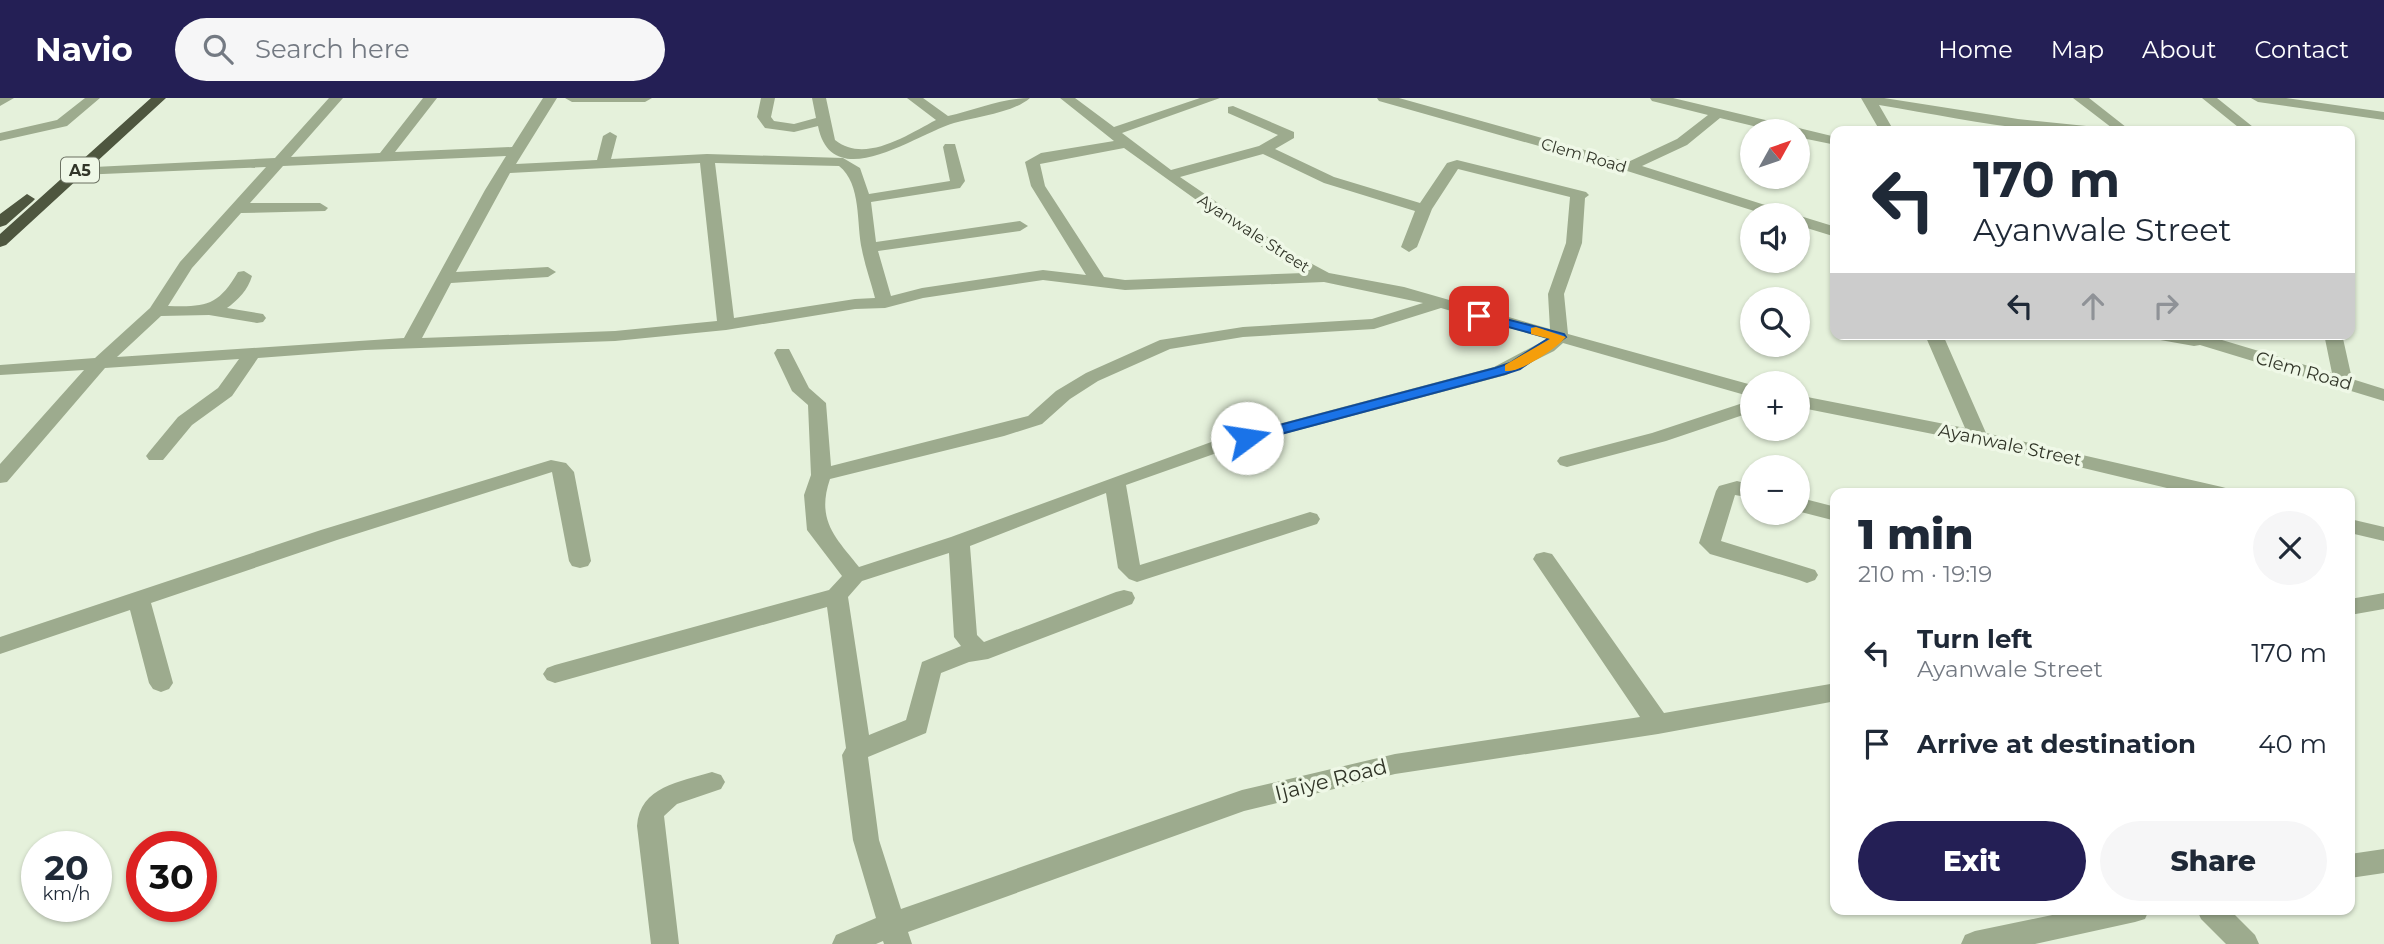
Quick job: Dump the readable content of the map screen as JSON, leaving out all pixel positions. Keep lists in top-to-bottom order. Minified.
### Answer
{"streets":{"highway":["A5"],"street":["Clem Road","Ayanwale Street","Ijaiye Road"]},"north":"top right","page":{"header":"Navio","search":"Search here","nav":["Home","Map","About","Contact"],"map_buttons":["+","−"],"turn":["170 m","Ayanwale Street"],"heading":["1 min","210 m · 19:19"],"list":[{"name":"Turn left","note":"Ayanwale Street","value":"170 m"},{"name":"Arrive at destination","value":"40 m"}],"buttons":["Exit","Share"],"speed":"20 km/h","limit":"30"}}
